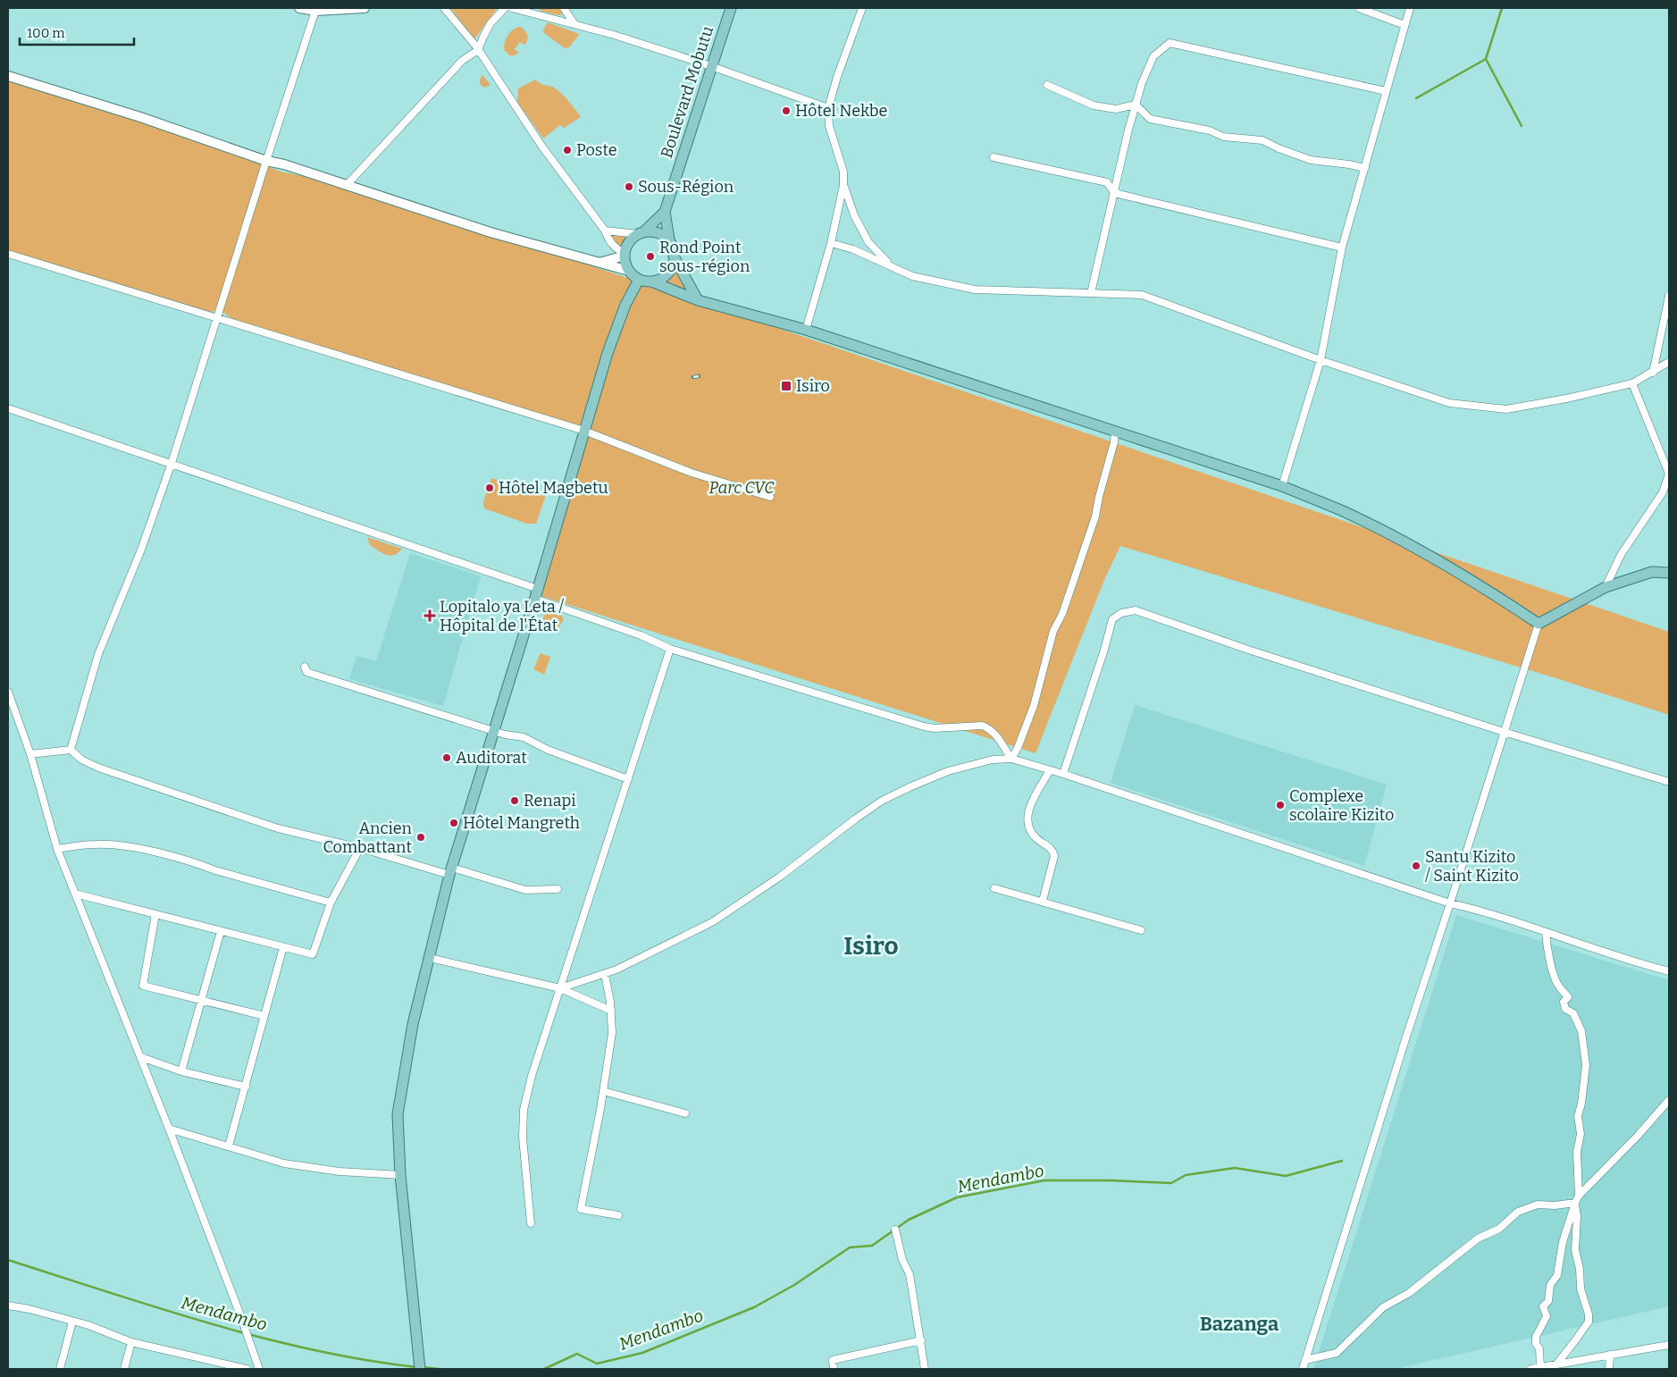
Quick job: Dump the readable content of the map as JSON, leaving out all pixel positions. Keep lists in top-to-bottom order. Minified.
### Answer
{"streets":{"main road":["Boulevard Mobutu"]},"districts":["Isiro","Bazanga"],"water":["Mendambo"],"parks":["Parc CVC"],"places":{"other":["Hôtel Nekbe","Poste","Sous-Région","Rond Point sous-région","Hôtel Magbetu","Auditorat","Renapi","Complexe scolaire Kizito","Hôtel Mangreth","Ancien Combattant","Santu Kizito / Saint Kizito"],"transit":["Isiro"],"health":["Lopitalo ya Leta / Hôpital de l'État"]},"scale_bar":"100 m"}
